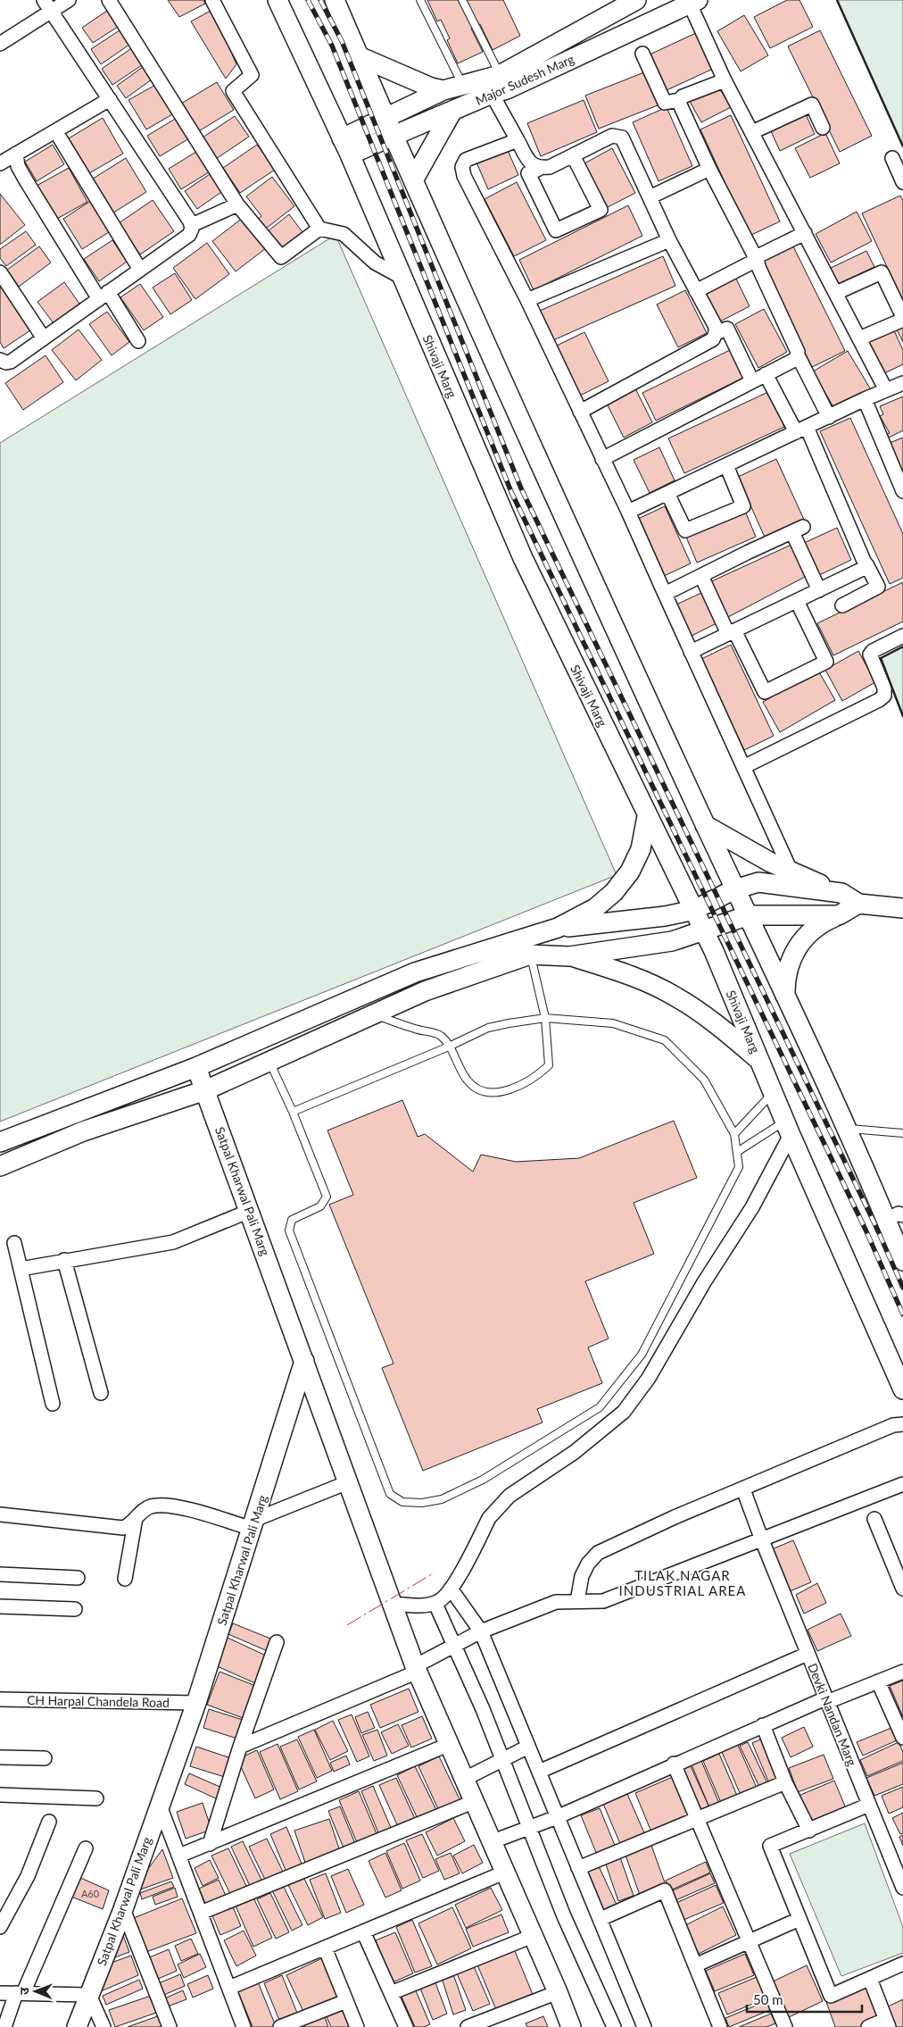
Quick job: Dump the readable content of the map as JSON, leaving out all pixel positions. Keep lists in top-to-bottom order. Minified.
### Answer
{"streets":{"street":["Major Sudesh Marg","Shivaji Marg","Satpal Kharwal Pali Marg","CH Harpal Chandela Road","Devki Nandan Marg"]},"crossings":[["Major Sudesh Marg","Shivaji Marg"],["Satpal Kharwal Pali Marg","CH Harpal Chandela Road"]],"districts":["TILAK NAGAR INDUSTRIAL AREA"],"house_numbers":["A60"],"scale_bar":"50 m","north":"left"}
